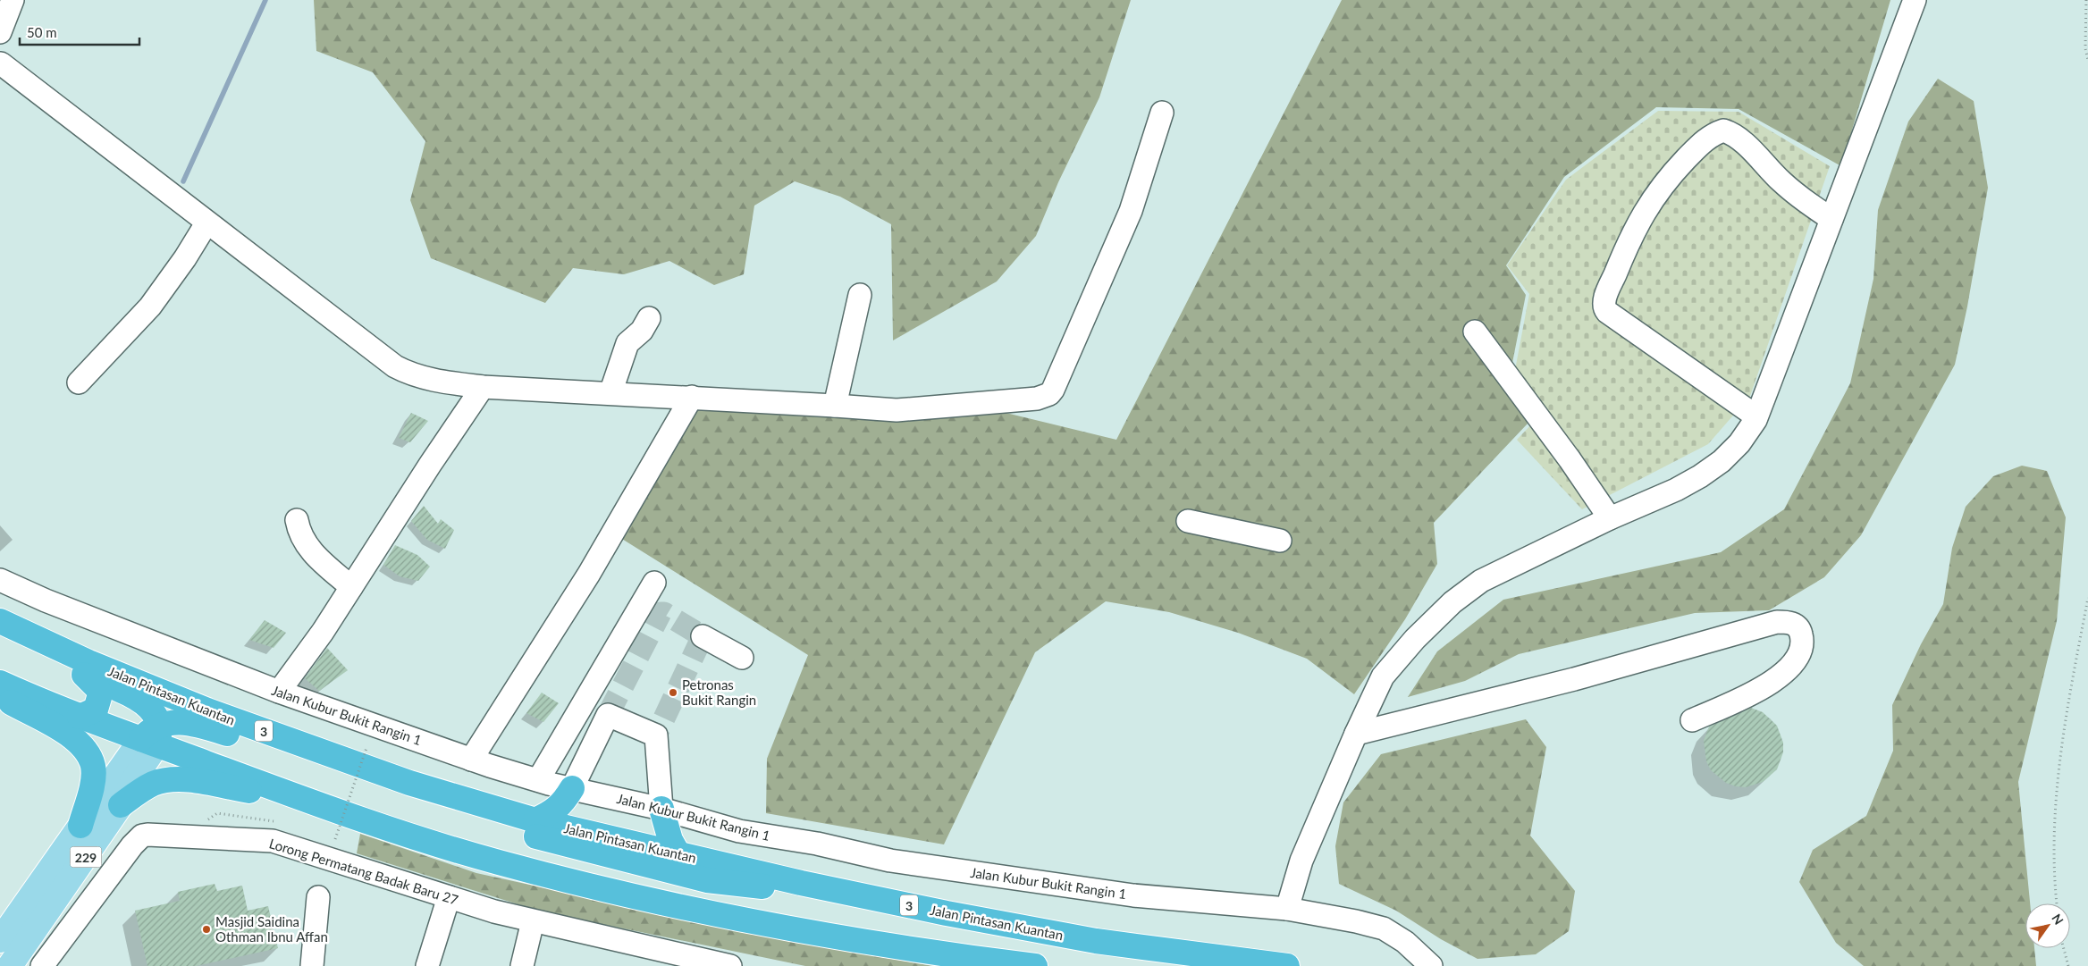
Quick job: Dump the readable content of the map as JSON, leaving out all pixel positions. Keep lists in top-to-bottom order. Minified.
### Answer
{"streets":{"highway":["Jalan Pintasan Kuantan","3"],"main road":["229"],"street":["Jalan Kubur Bukit Rangin 1","Lorong Permatang Badak Baru 27"]},"places":["Petronas Bukit Rangin","Masjid Saidina Othman Ibnu Affan"],"scale_bar":"50 m","north":"top right"}
